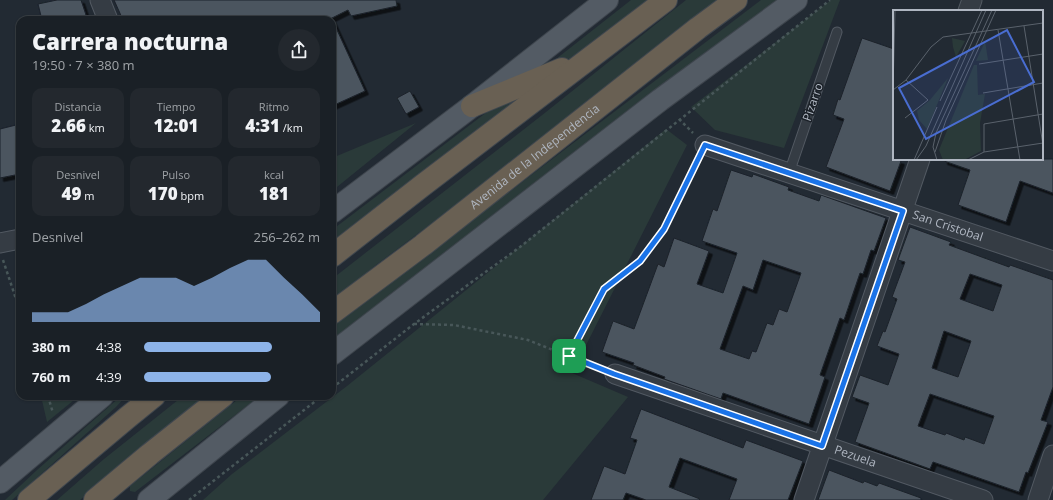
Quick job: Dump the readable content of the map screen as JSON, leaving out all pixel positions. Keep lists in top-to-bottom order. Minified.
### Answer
{"streets":{"highway":["Avenida de la Independencia"],"street":["San Cristobal","Pezuela"],"lane":["Pizarro"]},"crossings":[["Pizarro","San Cristobal"]],"page":{"heading":["Carrera nocturna","19:50 · 7 × 380 m"],"stats":[["Distancia","2.66 km"],["Tiempo","12:01"],["Ritmo","4:31 /km"],["Desnivel","49 m"],["Pulso","170 bpm"],["kcal","181"]],"chart":["Desnivel","256–262 m"],"list":[{"name":"380 m","note":"4:38"},{"name":"760 m","note":"4:39"}]}}
